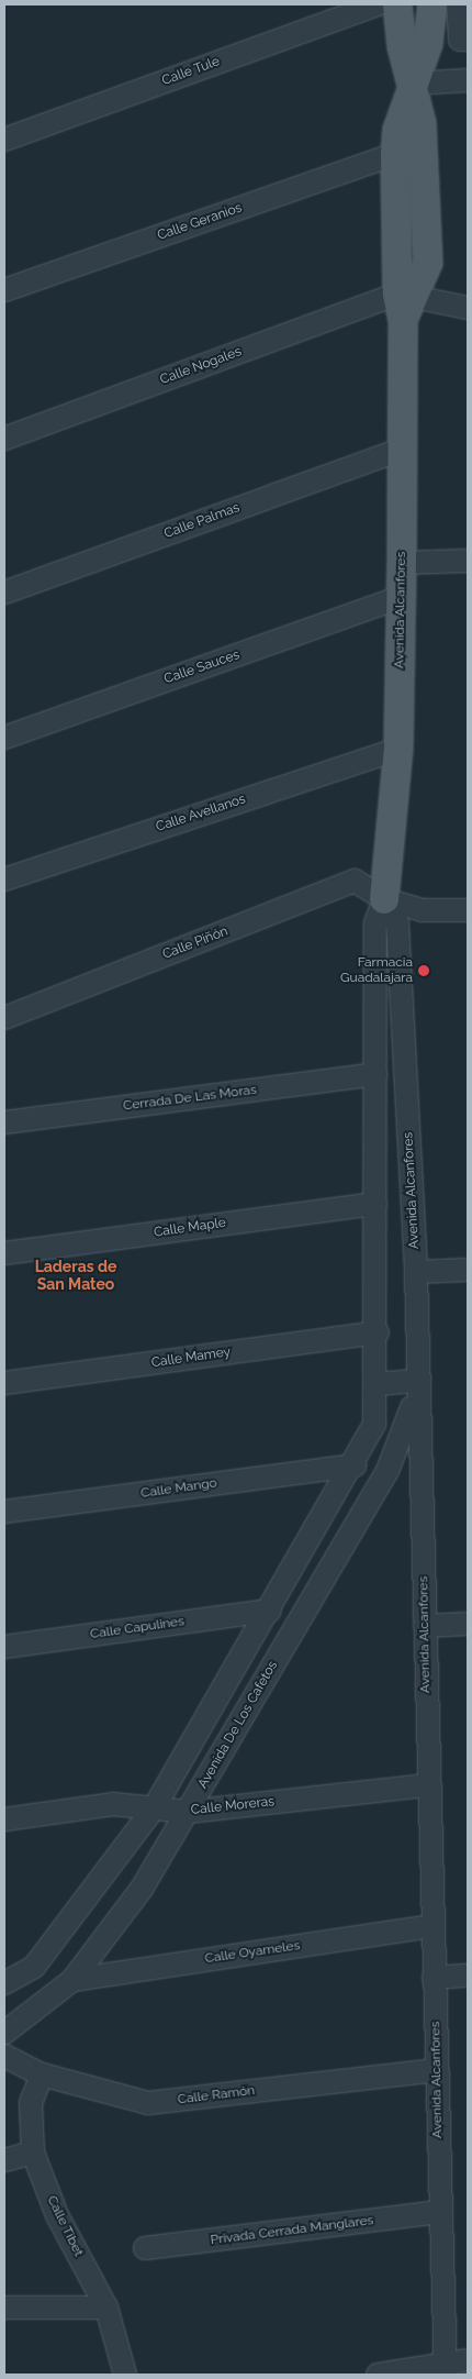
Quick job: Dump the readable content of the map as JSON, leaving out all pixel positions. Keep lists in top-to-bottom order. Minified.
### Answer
{"streets":{"main road":["Avenida Alcanfores"],"street":["Calle Tule","Calle Geranios","Calle Nogales","Calle Palmas","Calle Sauces","Calle Avellanos","Calle Piñón","Cerrada De Las Moras","Calle Maple","Calle Mamey","Calle Mango","Calle Capulines","Avenida De Los Cafetos","Calle Moreras","Calle Oyameles","Calle Ramón","Calle Tibet","Privada Cerrada Manglares"]},"crossings":[["Calle Geranios","Avenida Alcanfores"],["Calle Nogales","Avenida Alcanfores"],["Calle Palmas","Avenida Alcanfores"],["Avenida Alcanfores","Calle Sauces"],["Avenida Alcanfores","Calle Avellanos"],["Avenida Alcanfores","Calle Piñón"],["Avenida Alcanfores","Cerrada De Las Moras"],["Avenida Alcanfores","Calle Maple"],["Avenida Alcanfores","Calle Mamey"],["Avenida Alcanfores","Avenida De Los Cafetos"],["Avenida Alcanfores","Calle Moreras"],["Avenida Alcanfores","Calle Oyameles"],["Avenida Alcanfores","Calle Ramón"],["Avenida Alcanfores","Privada Cerrada Manglares"],["Avenida De Los Cafetos","Calle Moreras"],["Avenida De Los Cafetos","Calle Oyameles"],["Calle Ramón","Calle Tibet"]],"districts":["Laderas de San Mateo"],"places":["Farmacia Guadalajara"]}
